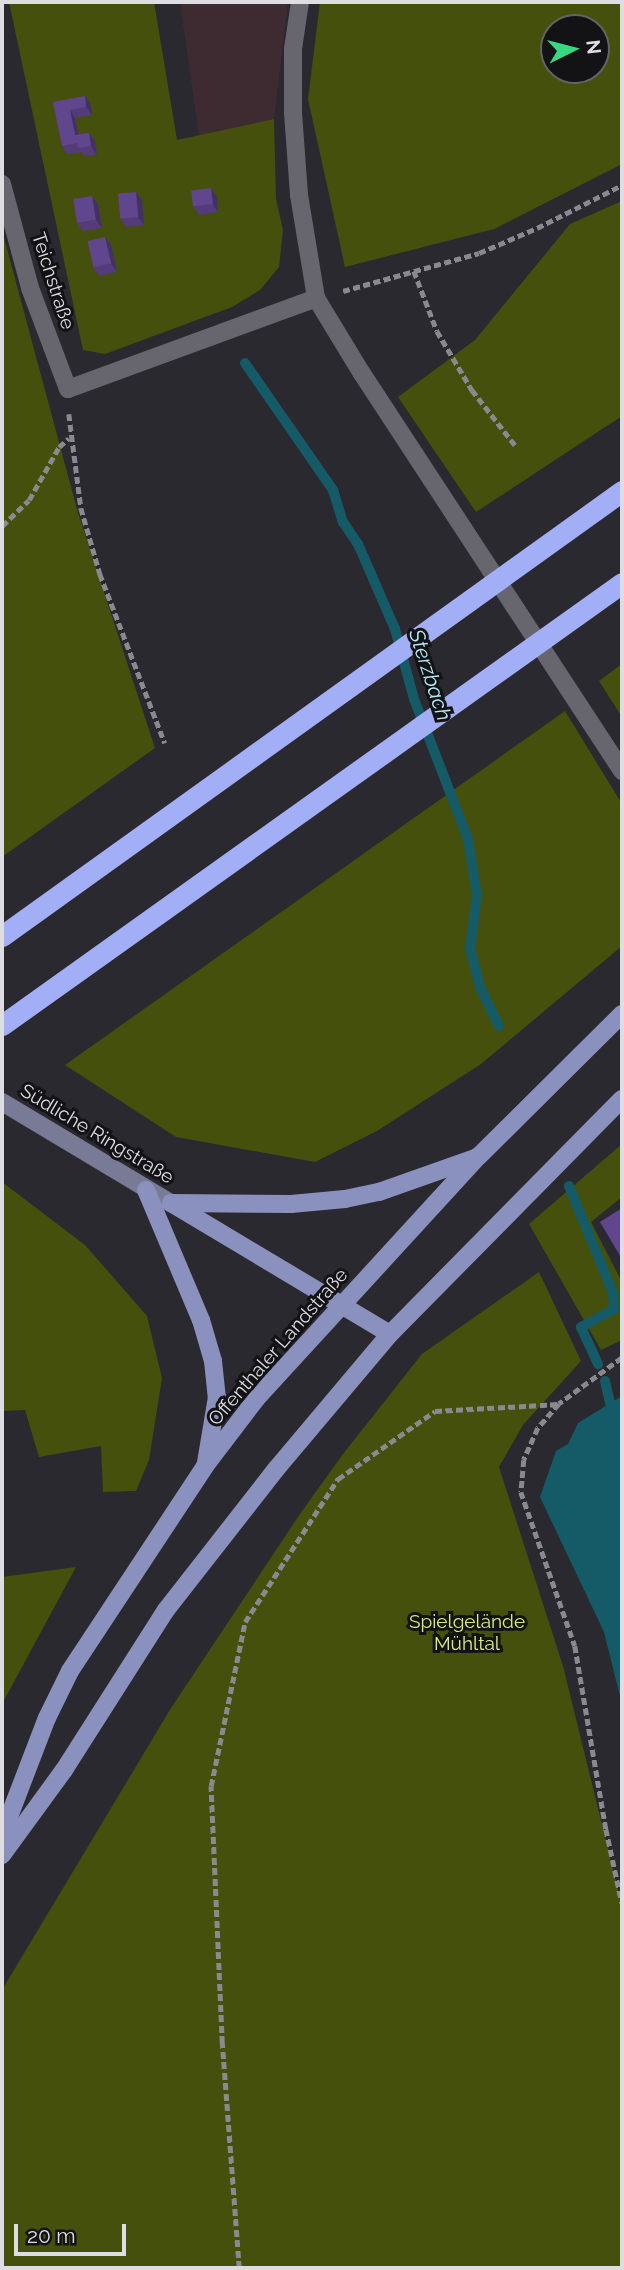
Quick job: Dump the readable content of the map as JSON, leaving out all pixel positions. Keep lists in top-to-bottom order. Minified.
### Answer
{"streets":{"main road":["Südliche Ringstraße","Offenthaler Landstraße"],"lane":["Teichstraße"]},"water":["Sterzbach"],"parks":["Spielgelände Mühltal"],"scale_bar":"20 m","north":"right"}
